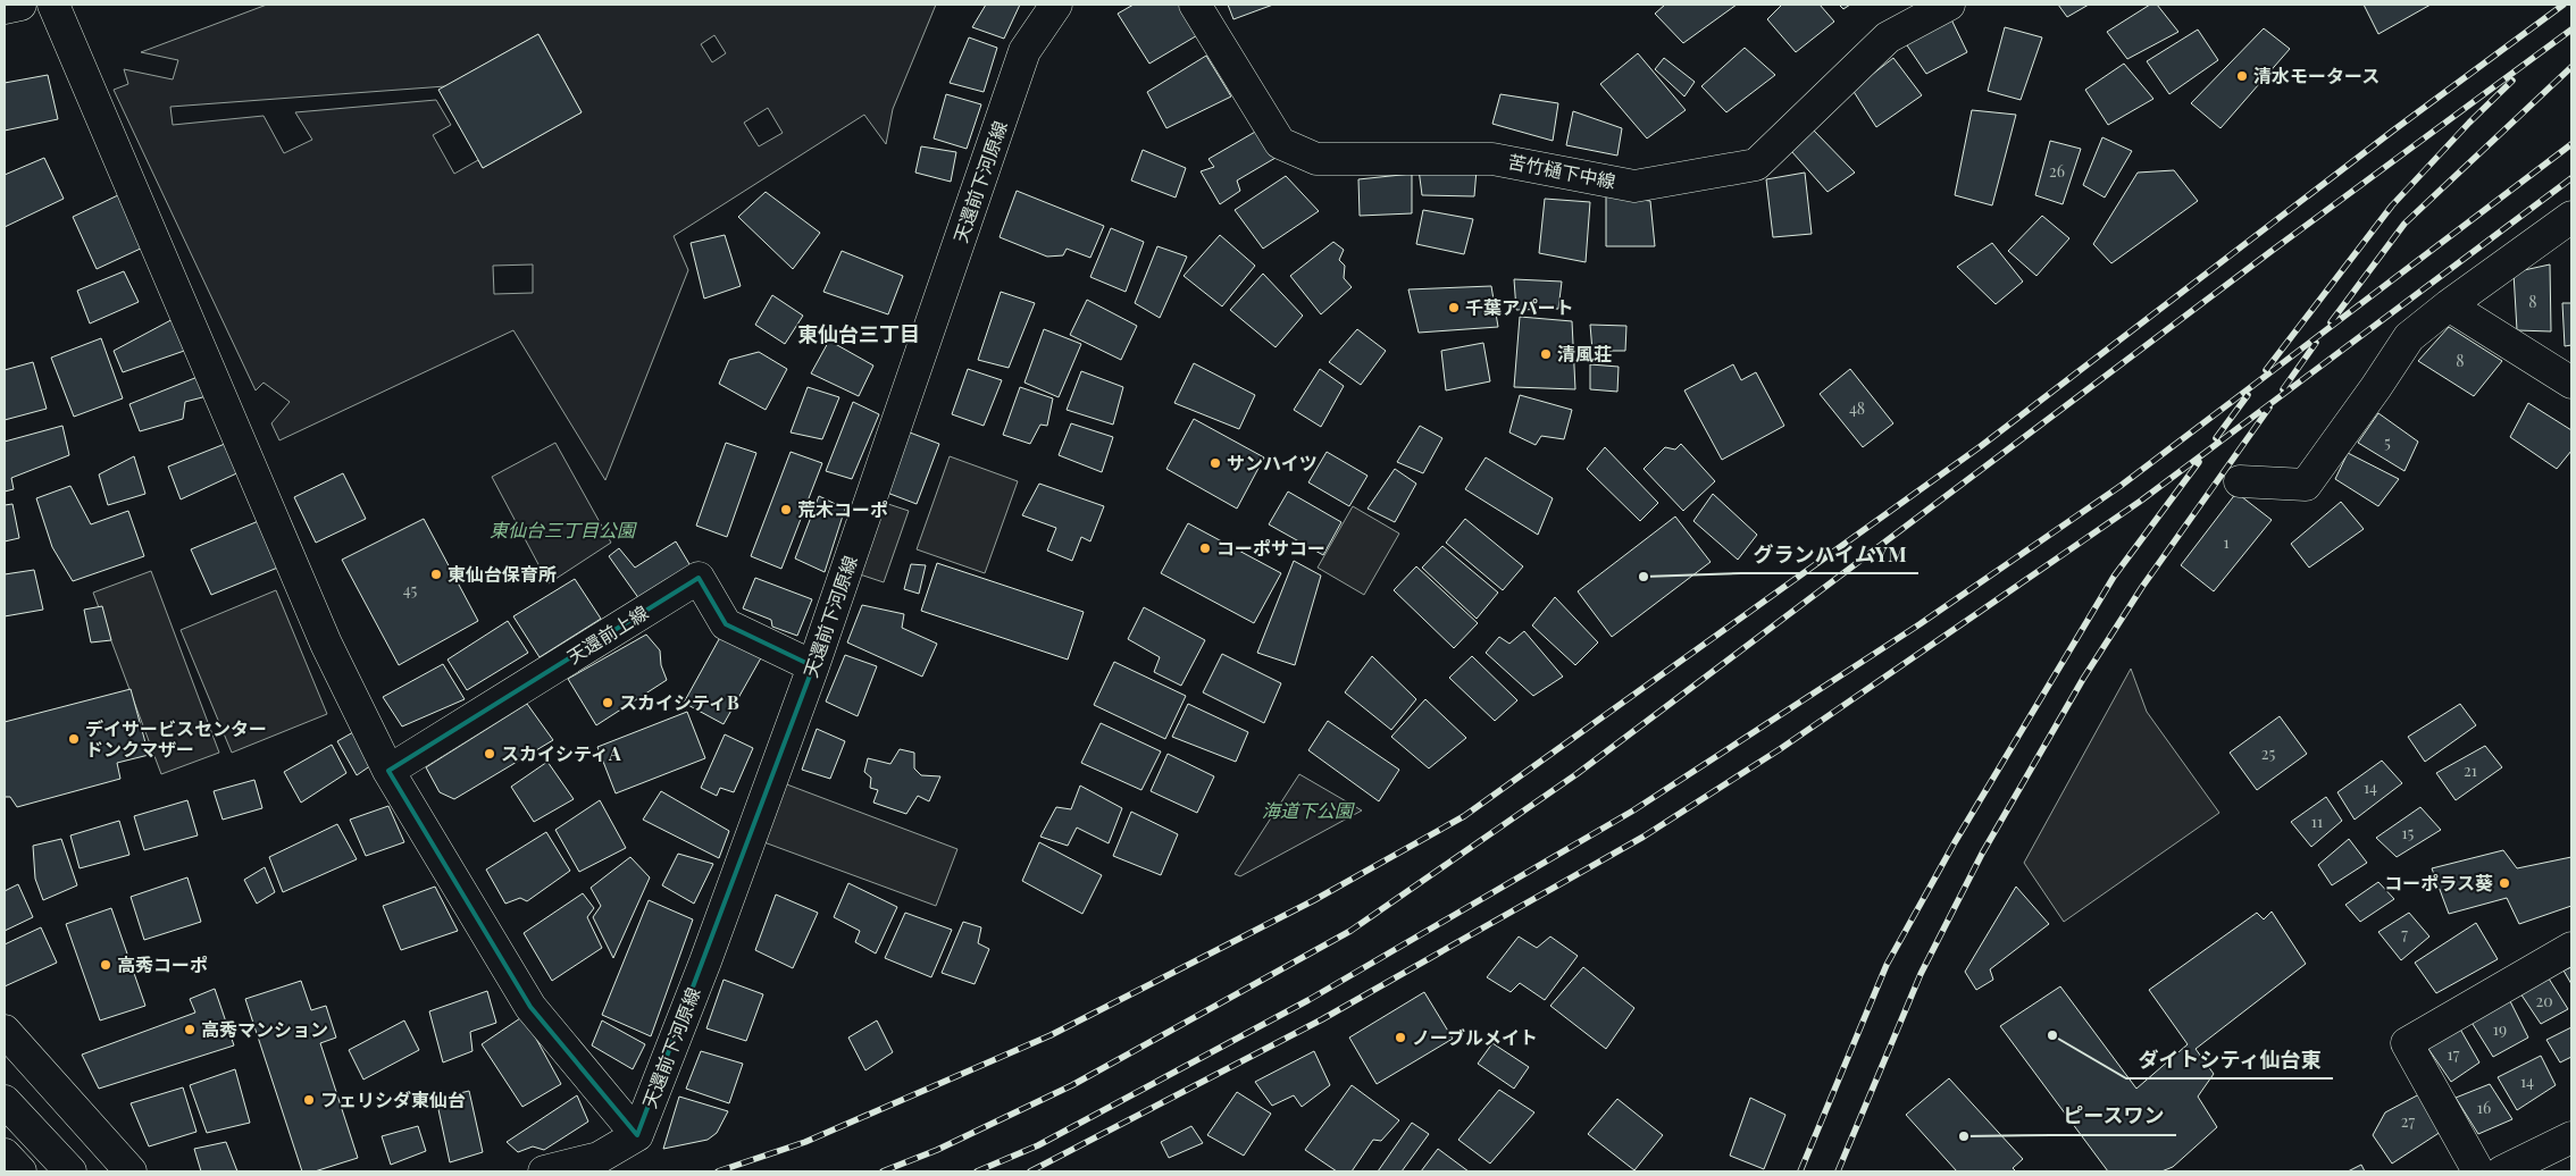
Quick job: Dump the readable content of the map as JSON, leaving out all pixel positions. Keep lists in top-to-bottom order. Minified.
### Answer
{"streets":{"street":["苦竹樋下中線","天還前下河原線","天還前上線"]},"crossings":[["天還前下河原線","天還前上線"]],"districts":["東仙台三丁目"],"parks":["東仙台三丁目公園","海道下公園"],"places":["清水モータース","千葉アパート","清風荘","サンハイツ","荒木コーポ","コーポサコー","東仙台保育所","グランハイムYM","スカイシティB","デイサービスセンター ドンクマザー","スカイシティA","コーポラス葵","高秀コーポ","高秀マンション","ダイトシティ仙台東","ノーブルメイト","フェリシダ東仙台","ピースワン"],"house_numbers":["26","8","8","48","5","1","45","25","21","14","11","15","7","20","19","17","14","16","27"]}
